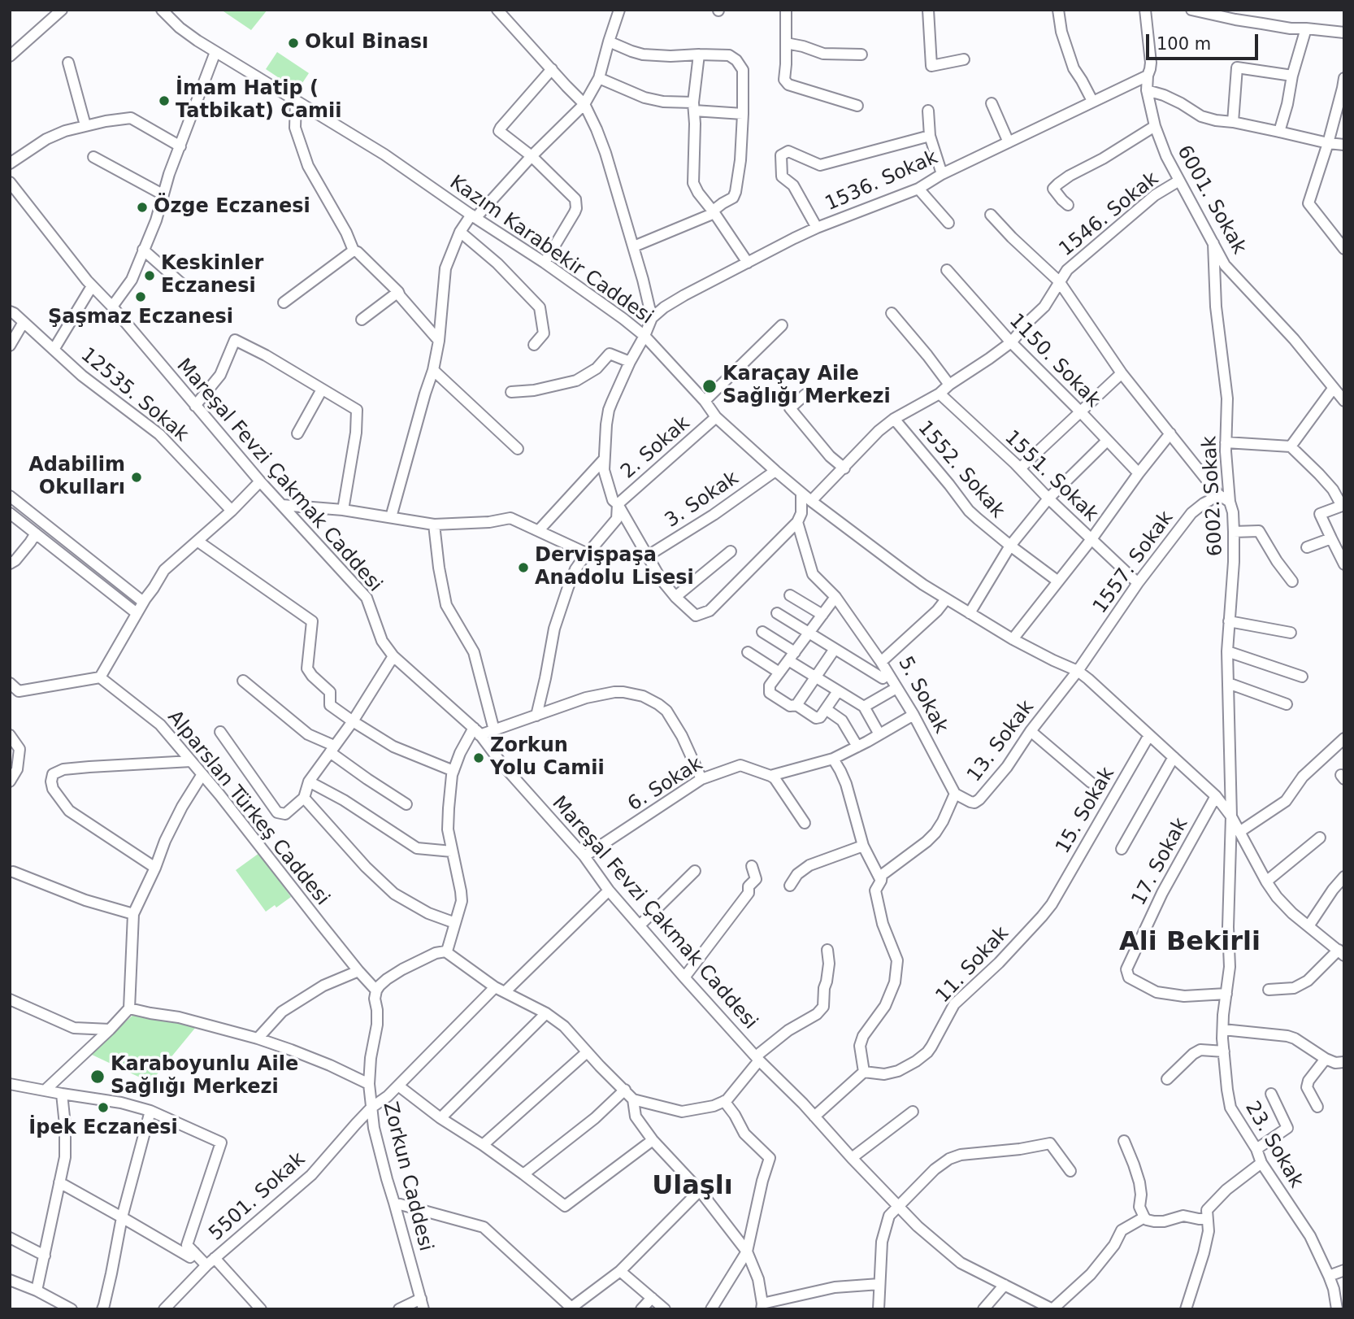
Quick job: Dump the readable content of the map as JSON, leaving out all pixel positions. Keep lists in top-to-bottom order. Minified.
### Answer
{"streets":{"street":["1536. Sokak","6001. Sokak","1546. Sokak","Kazım Karabekir Caddesi","1150. Sokak","12535. Sokak","2. Sokak","1552. Sokak","Mareşal Fevzi Çakmak Caddesi","1551. Sokak","6002. Sokak","3. Sokak","1557. Sokak","5. Sokak","13. Sokak","6. Sokak","Alparslan Türkeş Caddesi","15. Sokak","17. Sokak","11. Sokak","23. Sokak","Zorkun Caddesi","5501. Sokak"]},"crossings":[["1536. Sokak","6001. Sokak"],["6001. Sokak","1546. Sokak"],["6001. Sokak","6002. Sokak"],["1546. Sokak","Kazım Karabekir Caddesi"],["1546. Sokak","1150. Sokak"],["1546. Sokak","1552. Sokak"],["1546. Sokak","1551. Sokak"],["Kazım Karabekir Caddesi","2. Sokak"],["Kazım Karabekir Caddesi","6002. Sokak"],["Kazım Karabekir Caddesi","3. Sokak"],["Kazım Karabekir Caddesi","1557. Sokak"],["Kazım Karabekir Caddesi","5. Sokak"],["Kazım Karabekir Caddesi","13. Sokak"],["Kazım Karabekir Caddesi","15. Sokak"],["Kazım Karabekir Caddesi","17. Sokak"],["Kazım Karabekir Caddesi","23. Sokak"],["Mareşal Fevzi Çakmak Caddesi","6. Sokak"],["1551. Sokak","1557. Sokak"],["6002. Sokak","23. Sokak"],["1557. Sokak","13. Sokak"],["5. Sokak","13. Sokak"],["Alparslan Türkeş Caddesi","Zorkun Caddesi"],["15. Sokak","11. Sokak"],["17. Sokak","23. Sokak"],["Zorkun Caddesi","5501. Sokak"]],"districts":["Ali Bekirli","Ulaşlı"],"places":["Okul Binası","İmam Hatip ( Tatbikat) Camii","Özge Eczanesi","Keskinler Eczanesi","Şaşmaz Eczanesi","Karaçay Aile Sağlığı Merkezi","Adabilim Okulları","Dervişpaşa Anadolu Lisesi","Zorkun Yolu Camii","Karaboyunlu Aile Sağlığı Merkezi","İpek Eczanesi"],"scale_bar":"100 m"}
